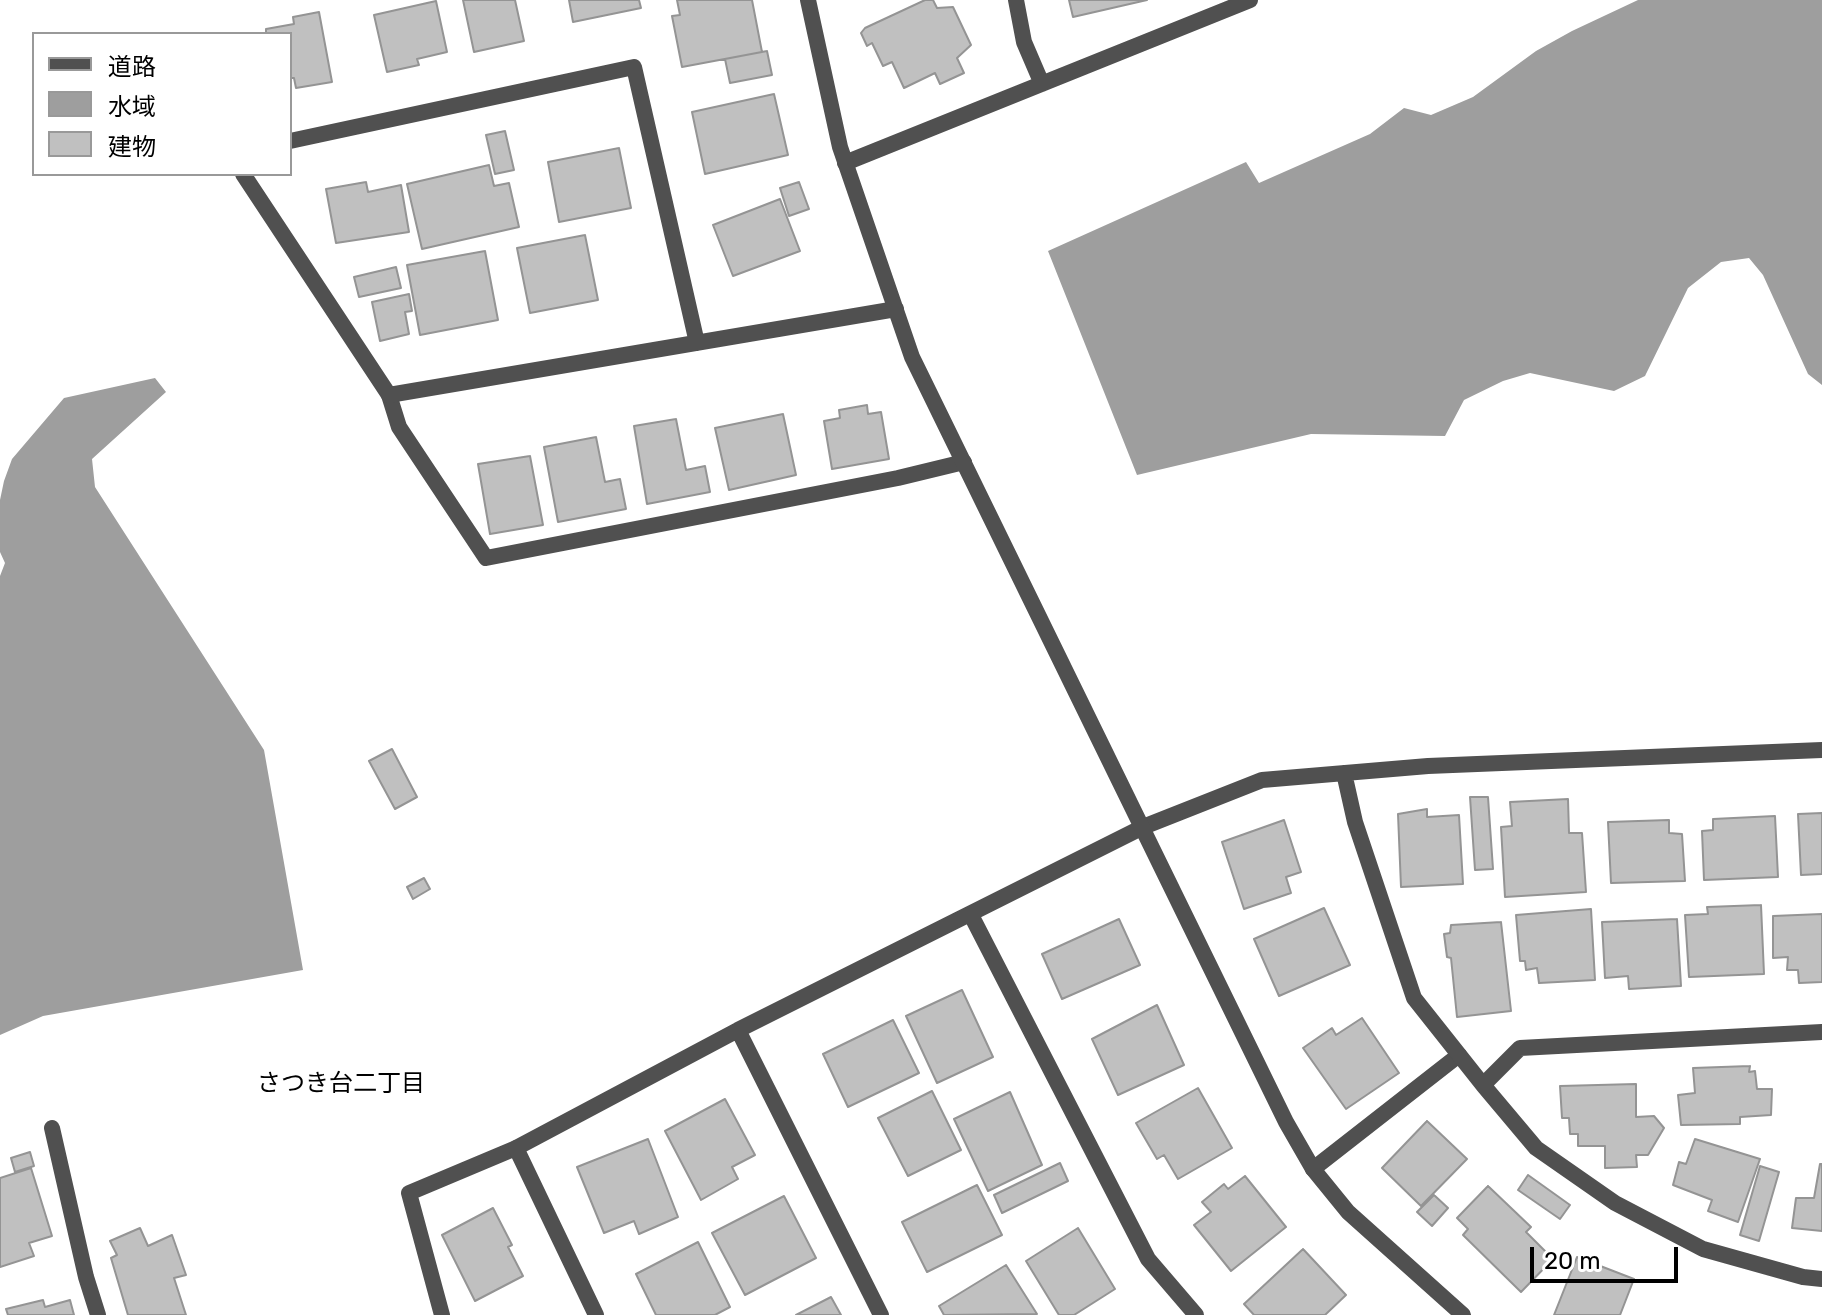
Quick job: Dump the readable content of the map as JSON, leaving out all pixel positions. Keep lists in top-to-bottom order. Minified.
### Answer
{"districts":["さつき台二丁目"],"legend":["道路","水域","建物"],"scale_bar":"20 m"}
